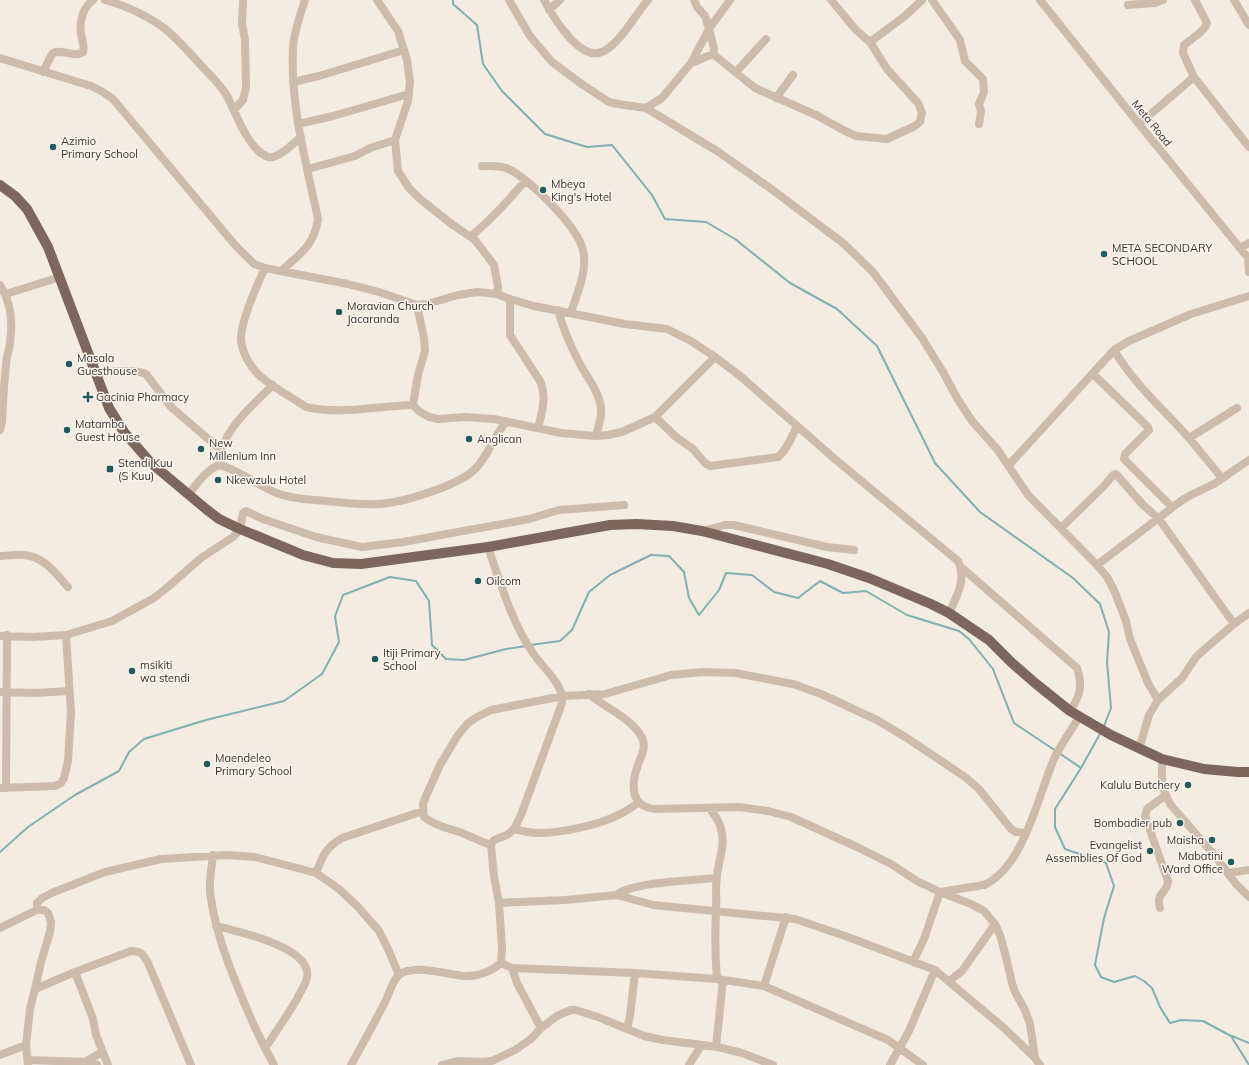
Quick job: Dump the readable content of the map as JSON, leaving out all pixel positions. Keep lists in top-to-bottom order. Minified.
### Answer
{"streets":{"street":["Meta Road"]},"places":{"other":["Azimio Primary School","Mbeya King's Hotel","META SECONDARY SCHOOL","Moravian Church Jacaranda","Masala Guesthouse","Matamba Guest House","Anglican","New Millenium Inn","Nkewzulu Hotel","Oilcom","Itiji Primary School","msikiti wa stendi","Maendeleo Primary School","Kalulu Butchery","Bombadier pub","Maisha","Evangelist Assemblies Of God","Mabatini Ward Office"],"health":["Gacinia Pharmacy"],"transit":["Stendi Kuu (S Kuu)"]}}
